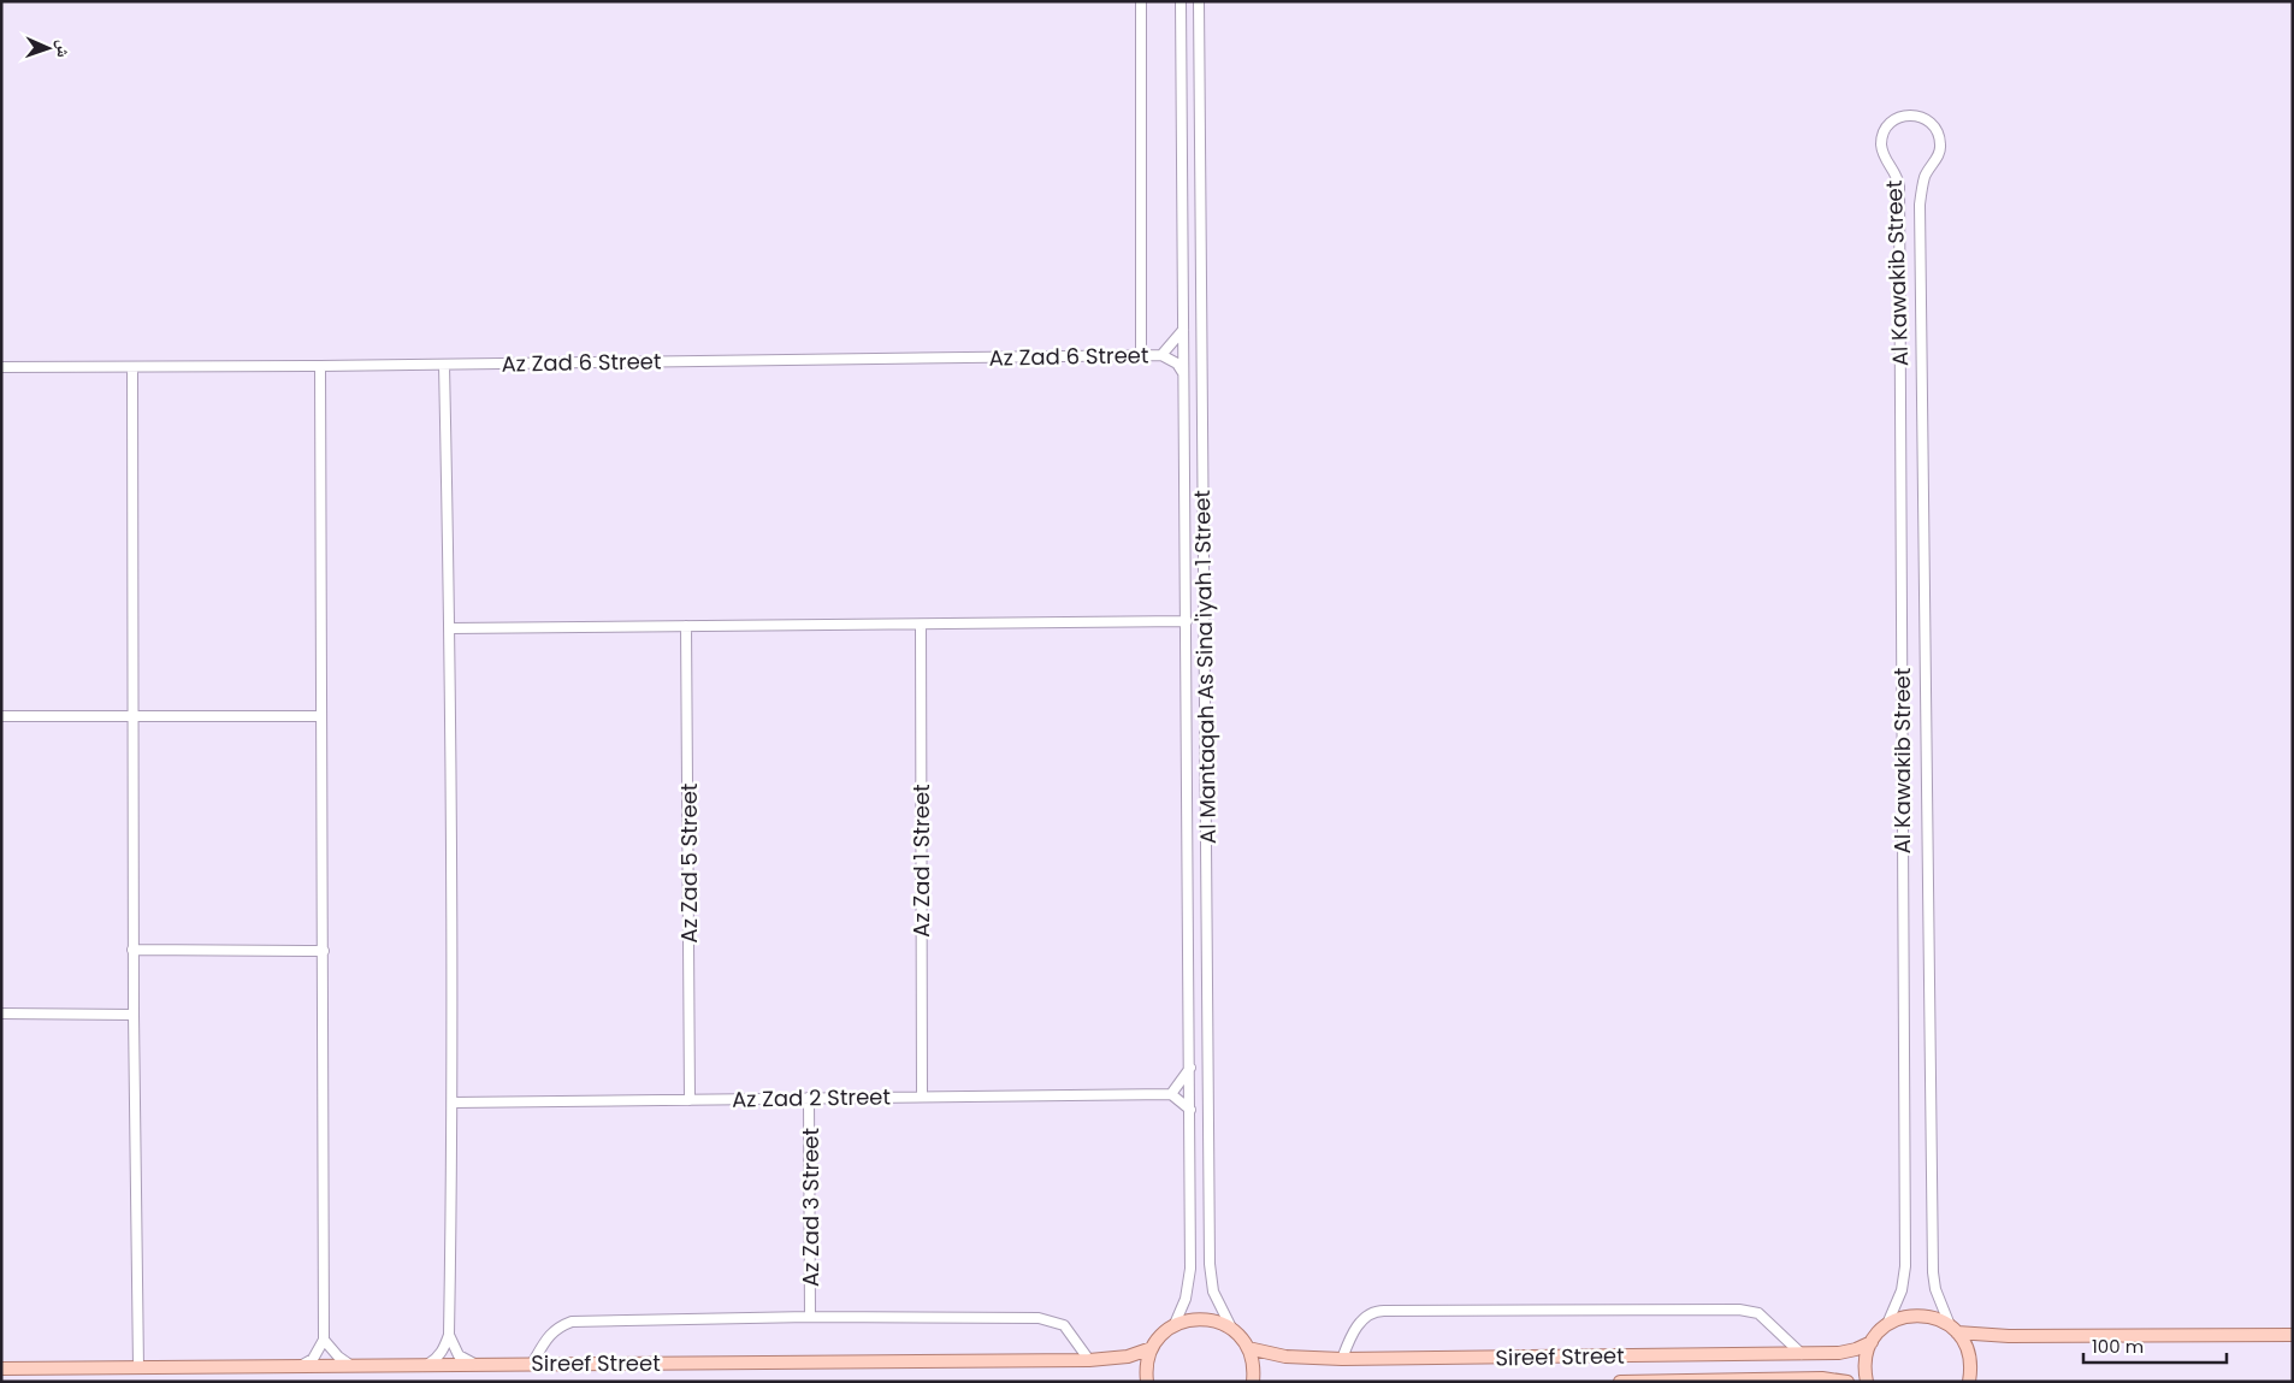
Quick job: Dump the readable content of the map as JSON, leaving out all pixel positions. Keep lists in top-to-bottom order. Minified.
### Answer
{"streets":{"main road":["Sireef Street"],"street":["Al Kawakib Street","Az Zad 6 Street","Al Mantaqah As Sina'iyah 1 Street","Az Zad 1 Street","Az Zad 5 Street","Az Zad 2 Street","Az Zad 3 Street"]},"crossings":[["Az Zad 6 Street","Al Mantaqah As Sina'iyah 1 Street"],["Az Zad 1 Street","Az Zad 2 Street"],["Az Zad 5 Street","Az Zad 2 Street"],["Az Zad 2 Street","Az Zad 3 Street"]],"scale_bar":"100 m","north":"right"}
